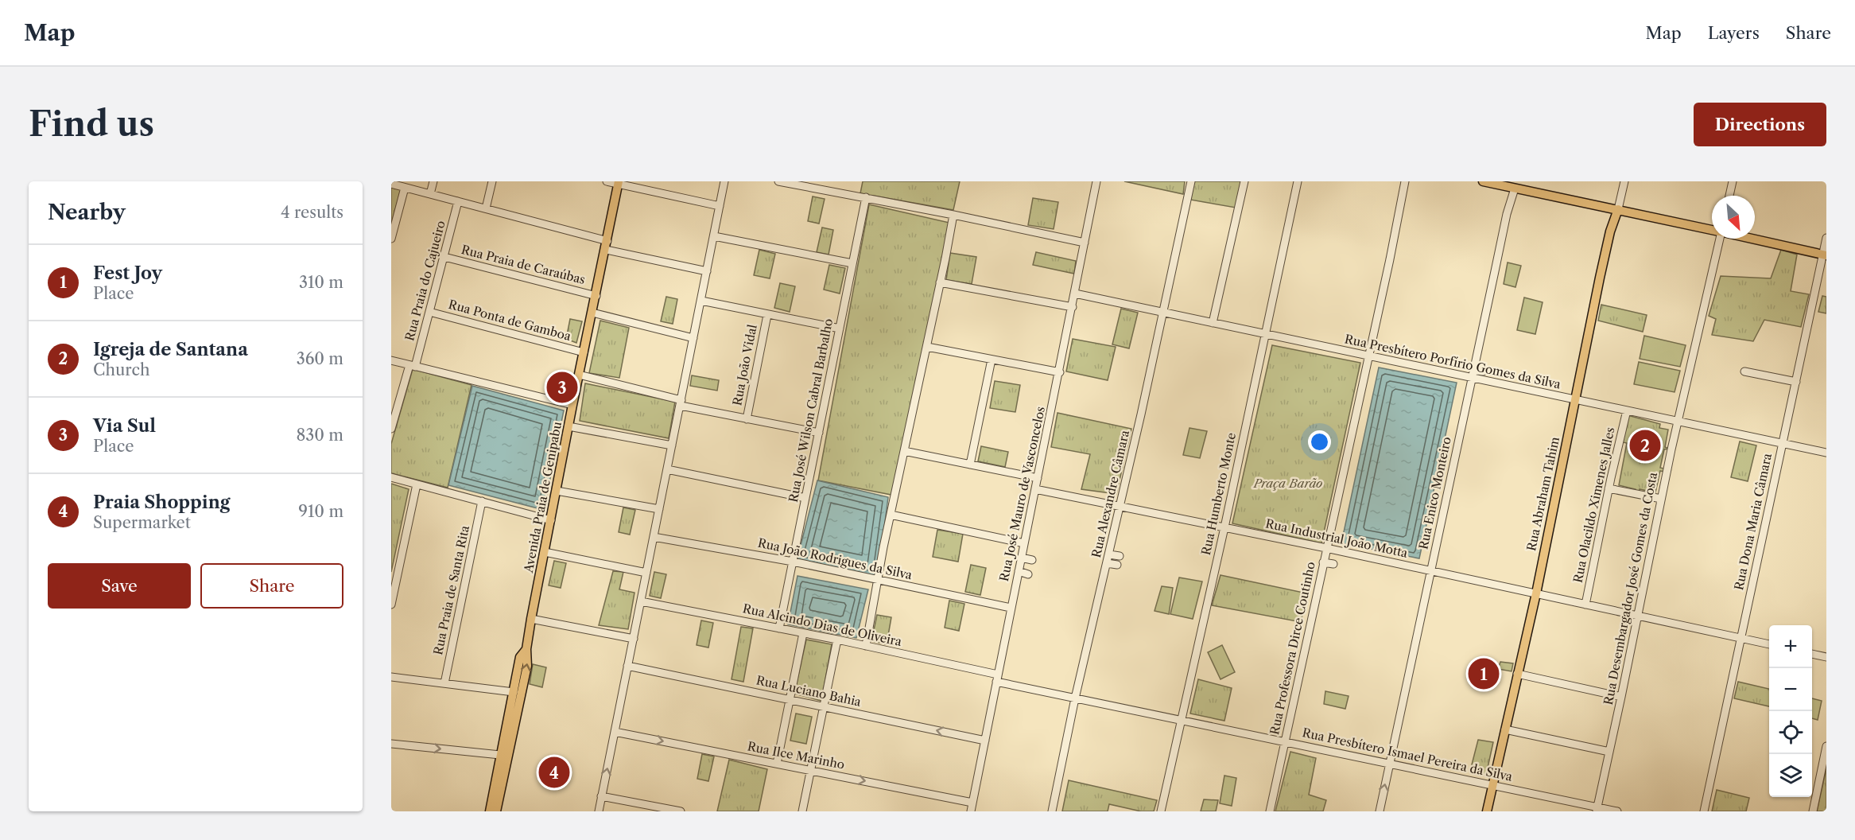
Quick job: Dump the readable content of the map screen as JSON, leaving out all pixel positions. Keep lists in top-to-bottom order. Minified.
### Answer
{"streets":{"main road":["Rua Abraham Tahim","Avenida Praia de Genipabu"],"street":["Rua Praia de Caraúbas","Rua Praia do Cajueiro","Rua Ponta de Gamboa","Rua Presbítero Porfírio Gomes da Silva","Rua João Vidal","Rua José Wilson Cabral Barbalho","Rua Enico Monteiro","Rua José Mauro de Vasconcelos","Rua Alexandre Câmara","Rua Humberto Monte","Rua Olacildo Ximenes Jalles","Rua Dona Maria Câmara","Rua Industrial João Motta","Rua João Rodrigues da Silva","Rua Desembargador José Gomes da Costa","Rua Praia de Santa Rita","Rua Alcindo Dias de Oliveira","Rua Professora Dirce Coutinho","Rua Luciano Bahia","Rua Presbítero Ismael Pereira da Silva","Rua Ilce Marinho"]},"crossings":[["Rua Praia de Caraúbas","Rua Praia do Cajueiro"],["Rua Praia de Caraúbas","Avenida Praia de Genipabu"],["Rua Praia do Cajueiro","Rua Ponta de Gamboa"],["Rua Ponta de Gamboa","Avenida Praia de Genipabu"],["Rua Presbítero Porfírio Gomes da Silva","Rua Enico Monteiro"],["Rua Presbítero Porfírio Gomes da Silva","Rua José Mauro de Vasconcelos"],["Rua Presbítero Porfírio Gomes da Silva","Rua Alexandre Câmara"],["Rua Presbítero Porfírio Gomes da Silva","Rua Humberto Monte"],["Rua Presbítero Porfírio Gomes da Silva","Rua Abraham Tahim"],["Rua Presbítero Porfírio Gomes da Silva","Rua Olacildo Ximenes Jalles"],["Rua Presbítero Porfírio Gomes da Silva","Rua Dona Maria Câmara"],["Rua Presbítero Porfírio Gomes da Silva","Rua Desembargador José Gomes da Costa"],["Rua Presbítero Porfírio Gomes da Silva","Rua Professora Dirce Coutinho"],["Rua José Wilson Cabral Barbalho","Rua João Rodrigues da Silva"],["Rua José Wilson Cabral Barbalho","Rua Alcindo Dias de Oliveira"],["Rua Enico Monteiro","Rua Industrial João Motta"],["Rua Enico Monteiro","Rua Presbítero Ismael Pereira da Silva"],["Rua José Mauro de Vasconcelos","Rua Industrial João Motta"],["Rua José Mauro de Vasconcelos","Rua João Rodrigues da Silva"],["Rua José Mauro de Vasconcelos","Rua Alcindo Dias de Oliveira"],["Rua José Mauro de Vasconcelos","Rua Luciano Bahia"],["Rua José Mauro de Vasconcelos","Rua Presbítero Ismael Pereira da Silva"],["Rua José Mauro de Vasconcelos","Rua Ilce Marinho"],["Rua Alexandre Câmara","Rua Industrial João Motta"],["Rua Alexandre Câmara","Rua Presbítero Ismael Pereira da Silva"],["Rua Humberto Monte","Rua Industrial João Motta"],["Rua Humberto Monte","Rua Presbítero Ismael Pereira da Silva"],["Rua Abraham Tahim","Rua Industrial João Motta"],["Rua Abraham Tahim","Rua Presbítero Ismael Pereira da Silva"],["Rua Olacildo Ximenes Jalles","Rua Industrial João Motta"],["Rua Dona Maria Câmara","Rua Industrial João Motta"],["Rua Industrial João Motta","Rua Desembargador José Gomes da Costa"],["Rua Industrial João Motta","Rua Professora Dirce Coutinho"],["Rua Desembargador José Gomes da Costa","Rua Presbítero Ismael Pereira da Silva"],["Rua Alcindo Dias de Oliveira","Rua Presbítero Ismael Pereira da Silva"],["Rua Professora Dirce Coutinho","Rua Presbítero Ismael Pereira da Silva"]],"one_way":["Rua Luciano Bahia","Rua Ilce Marinho"],"parks":["Praça Barão"],"north":"bottom right","page":{"header":"Map","nav":["Map","Layers","Share"],"buttons":["Directions",["Save","Share"]],"title":"Find us","heading":["Nearby","4 results"],"list":[{"mark":"1","name":"Fest Joy","note":"Place","value":"310 m"},{"mark":"2","name":"Igreja de Santana","note":"Church","value":"360 m"},{"mark":"3","name":"Via Sul","note":"Place","value":"830 m"},{"mark":"4","name":"Praia Shopping","note":"Supermarket","value":"910 m"}],"pins":["3","2","1","4"],"map_buttons":["+","−"]}}
